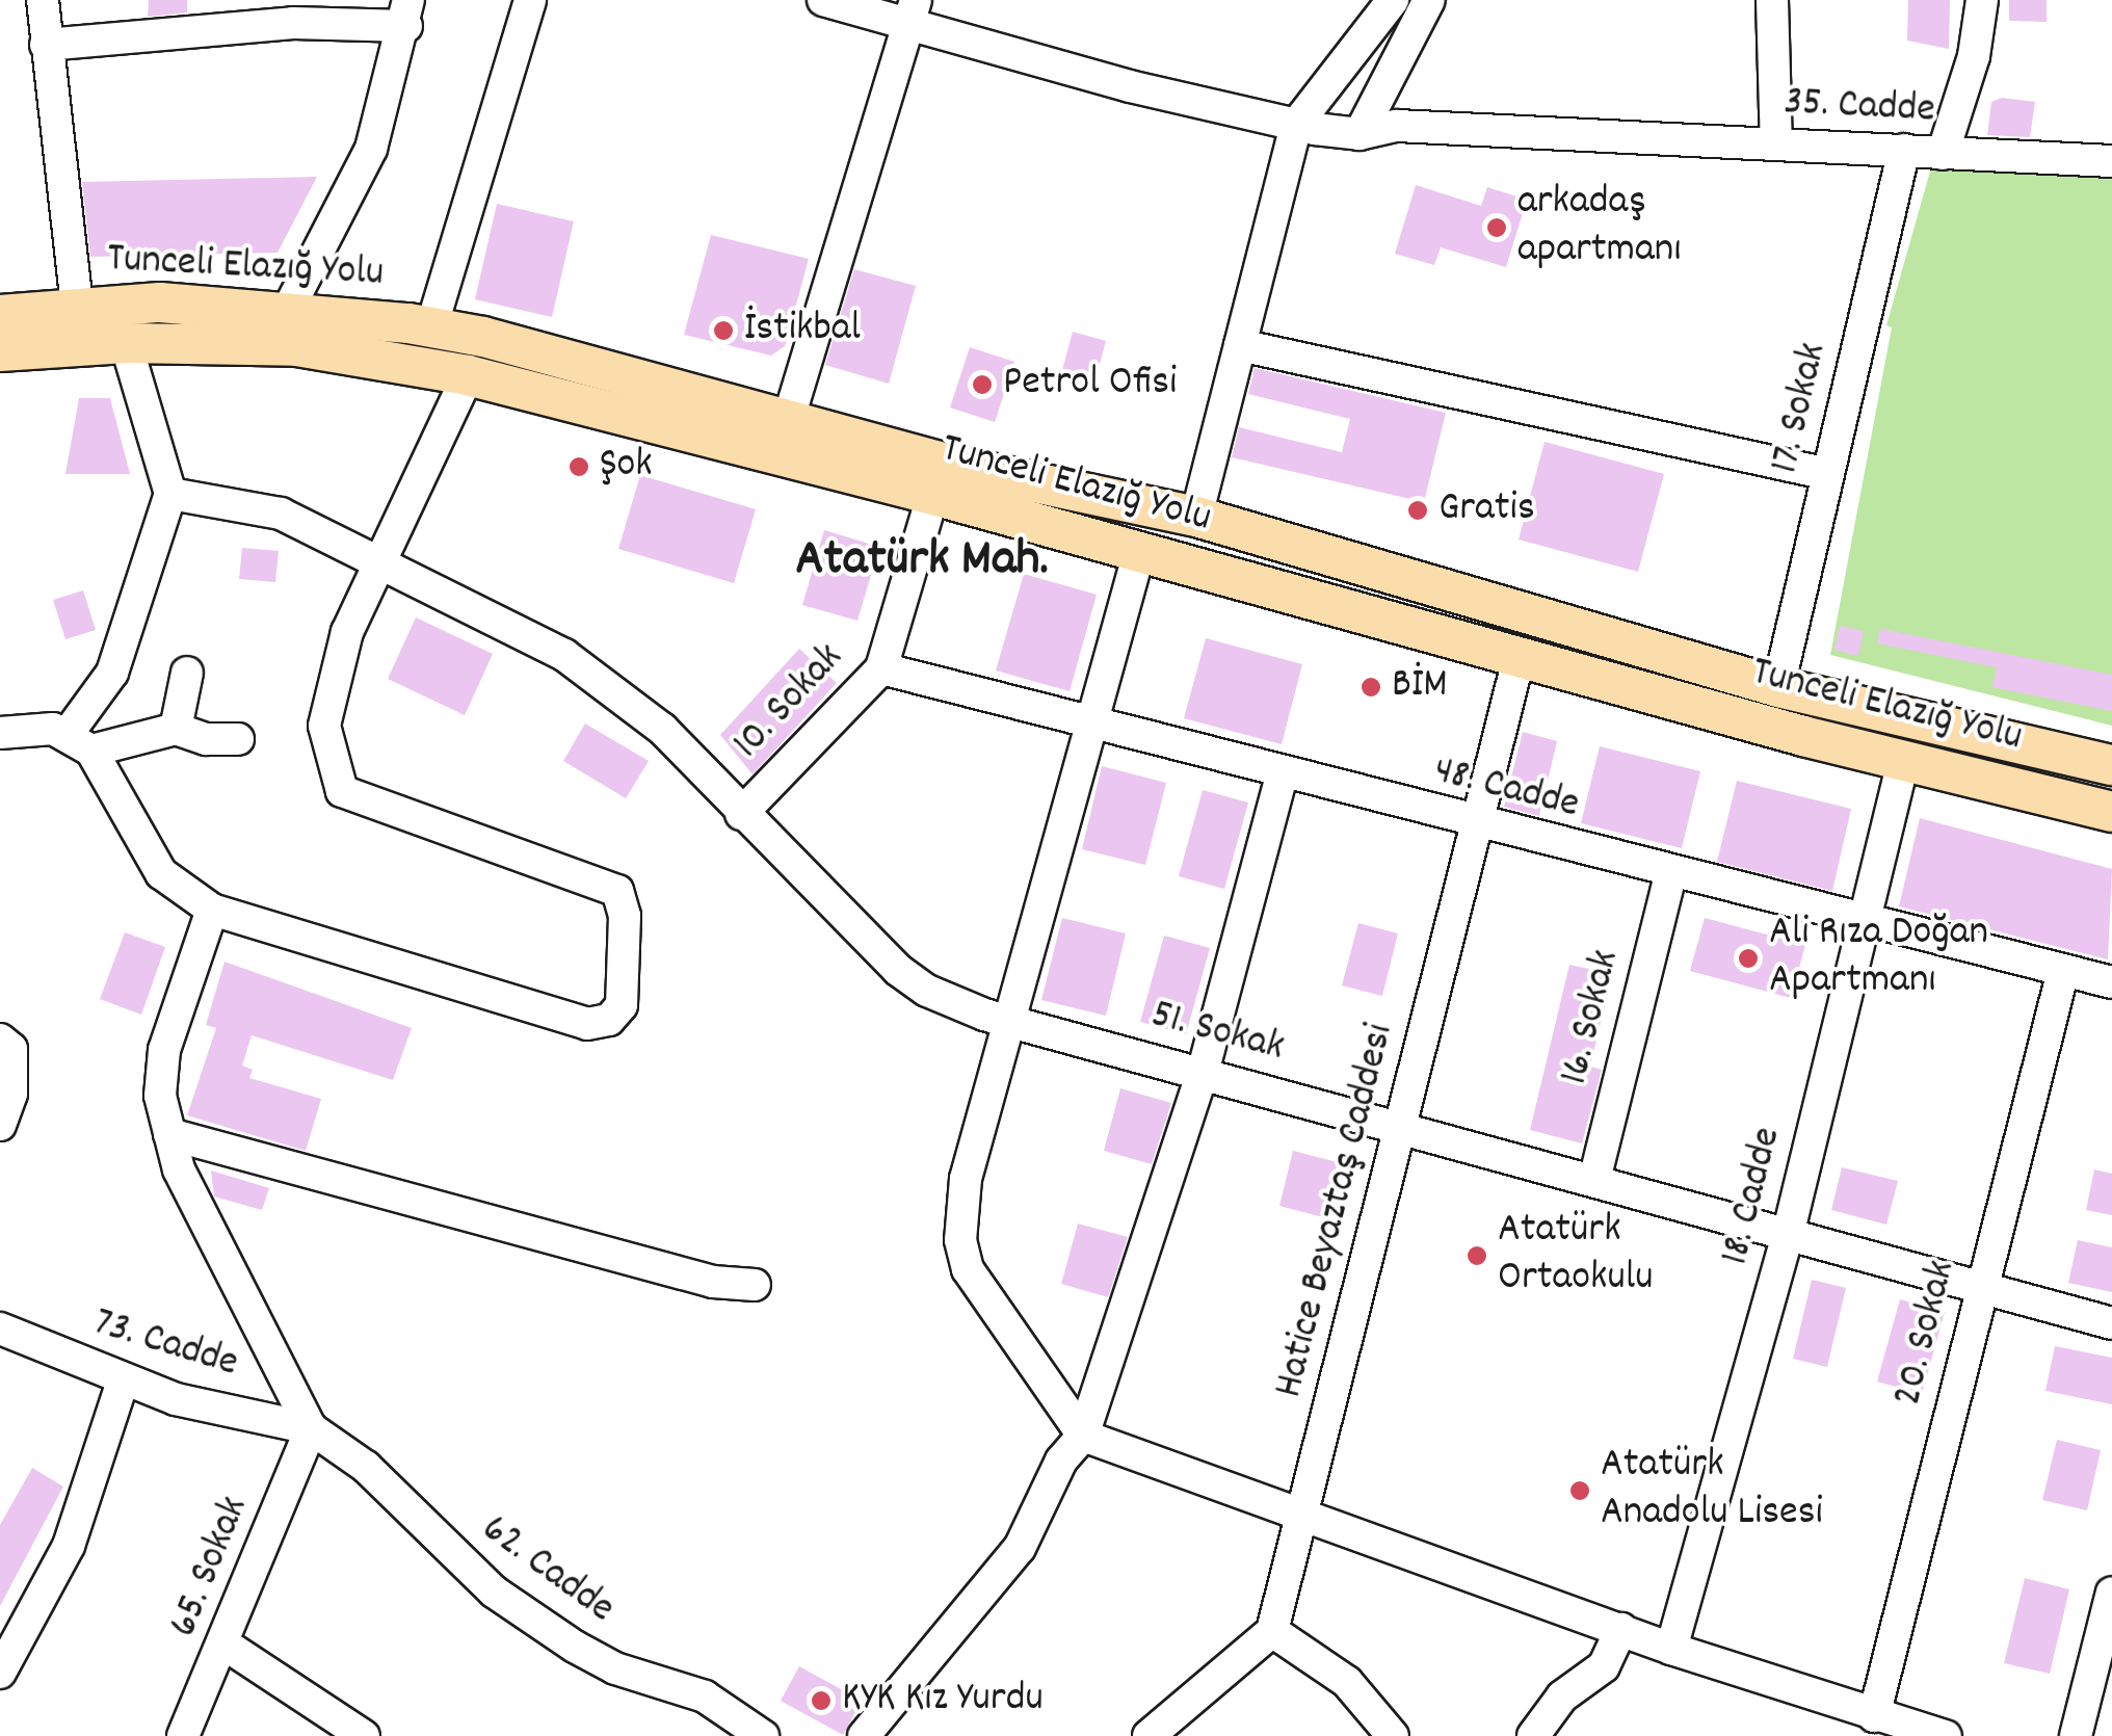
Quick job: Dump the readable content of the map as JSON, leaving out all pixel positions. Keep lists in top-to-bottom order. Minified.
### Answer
{"streets":{"main road":["Tunceli Elazığ Yolu"],"street":["35. Cadde","17. Sokak","10. Sokak","48. Cadde","16. Sokak","51. Sokak","18. Cadde","Hatice Beyaztaş Caddesi","20. Sokak","73. Cadde","65. Sokak","62. Cadde"]},"crossings":[["35. Cadde","17. Sokak"],["Tunceli Elazığ Yolu","17. Sokak"],["Tunceli Elazığ Yolu","10. Sokak"],["Tunceli Elazığ Yolu","18. Cadde"],["Tunceli Elazığ Yolu","Hatice Beyaztaş Caddesi"],["10. Sokak","48. Cadde"],["10. Sokak","51. Sokak"],["48. Cadde","16. Sokak"],["48. Cadde","18. Cadde"],["48. Cadde","Hatice Beyaztaş Caddesi"],["48. Cadde","20. Sokak"],["16. Sokak","51. Sokak"],["51. Sokak","18. Cadde"],["51. Sokak","Hatice Beyaztaş Caddesi"],["51. Sokak","20. Sokak"],["73. Cadde","65. Sokak"],["73. Cadde","62. Cadde"],["65. Sokak","62. Cadde"]],"districts":["Atatürk Mah."],"places":["arkadaş apartmanı","İstikbal","Petrol Ofisi","Şok","Gratis","BİM","Ali Rıza Doğan Apartmanı","Atatürk Ortaokulu","Atatürk Anadolu Lisesi","KYK Kız Yurdu"]}
